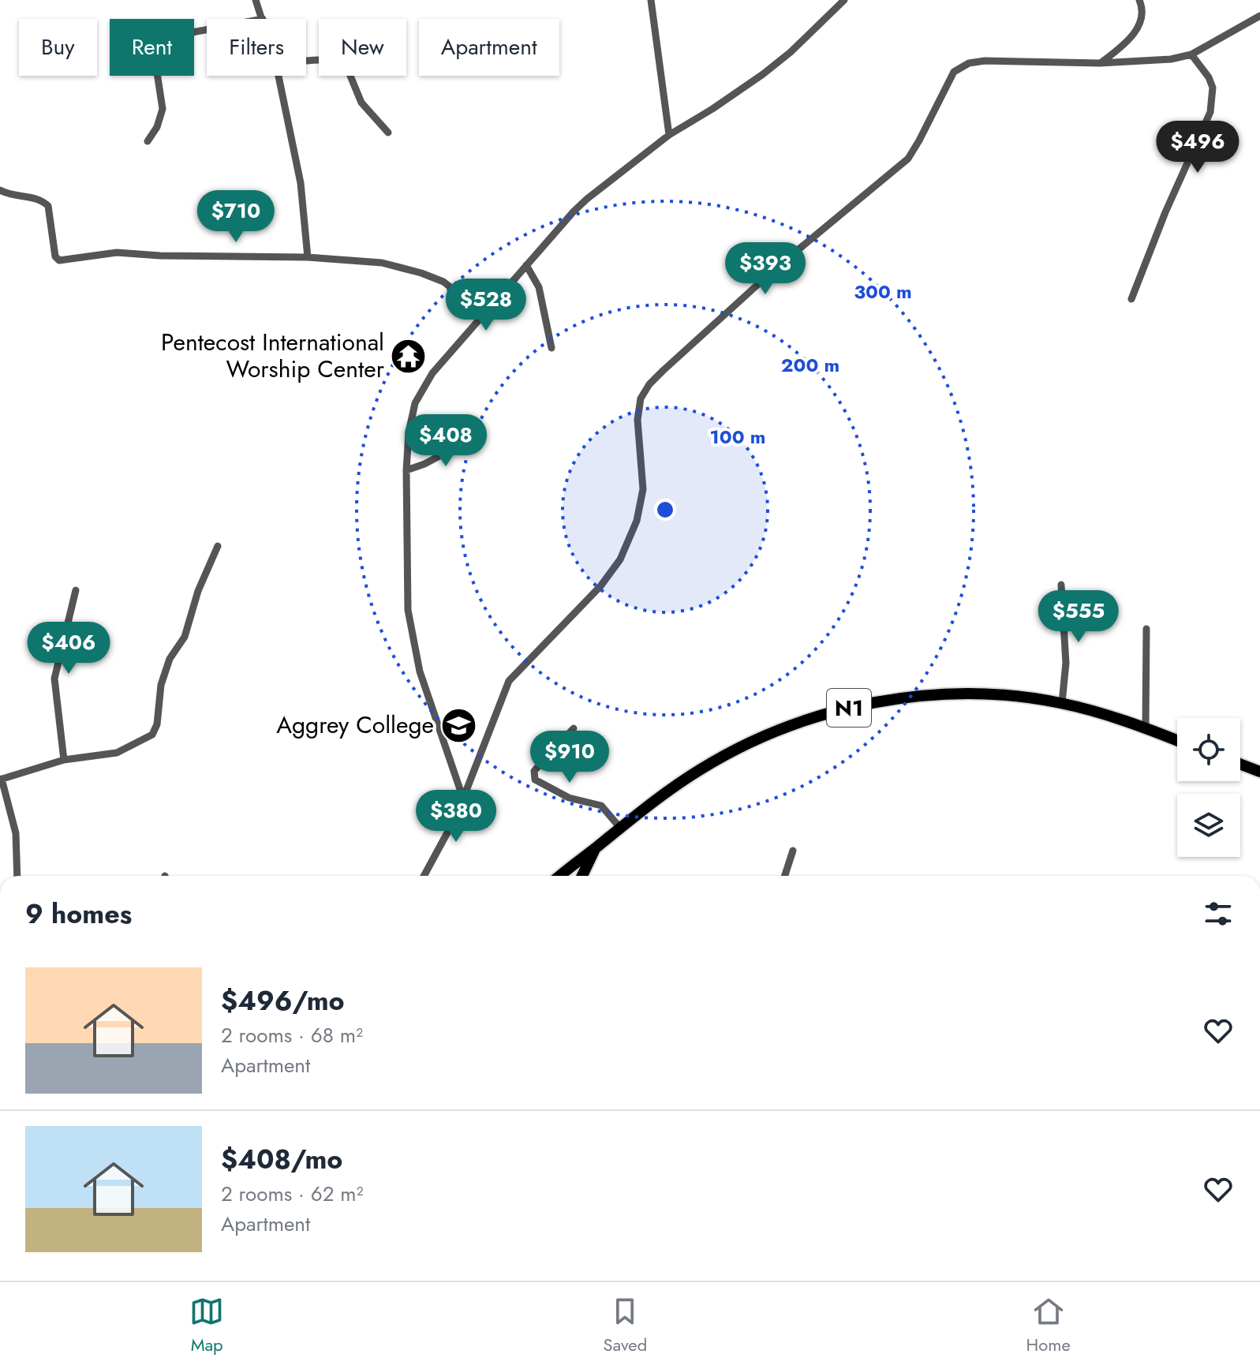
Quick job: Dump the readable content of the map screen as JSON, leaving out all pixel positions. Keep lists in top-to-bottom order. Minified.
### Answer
{"streets":{"highway":["N1"]},"places":{"temple":["Pentecost International Worship Center"],"school or university":["Aggrey College"]},"page":{"chip":["Buy","Rent","Filters","New","Apartment"],"price":["$496","$710","$393","$528","$408","$555","$406","$910","$380"],"heading":"9 homes","list":[{"name":"$496/mo","note":"2 rooms · 68 m² · Apartment"},{"name":"$408/mo","note":"2 rooms · 62 m² · Apartment"}],"tabs":["Map","Saved","Home"]},"rings":["300 m","200 m","100 m"]}
